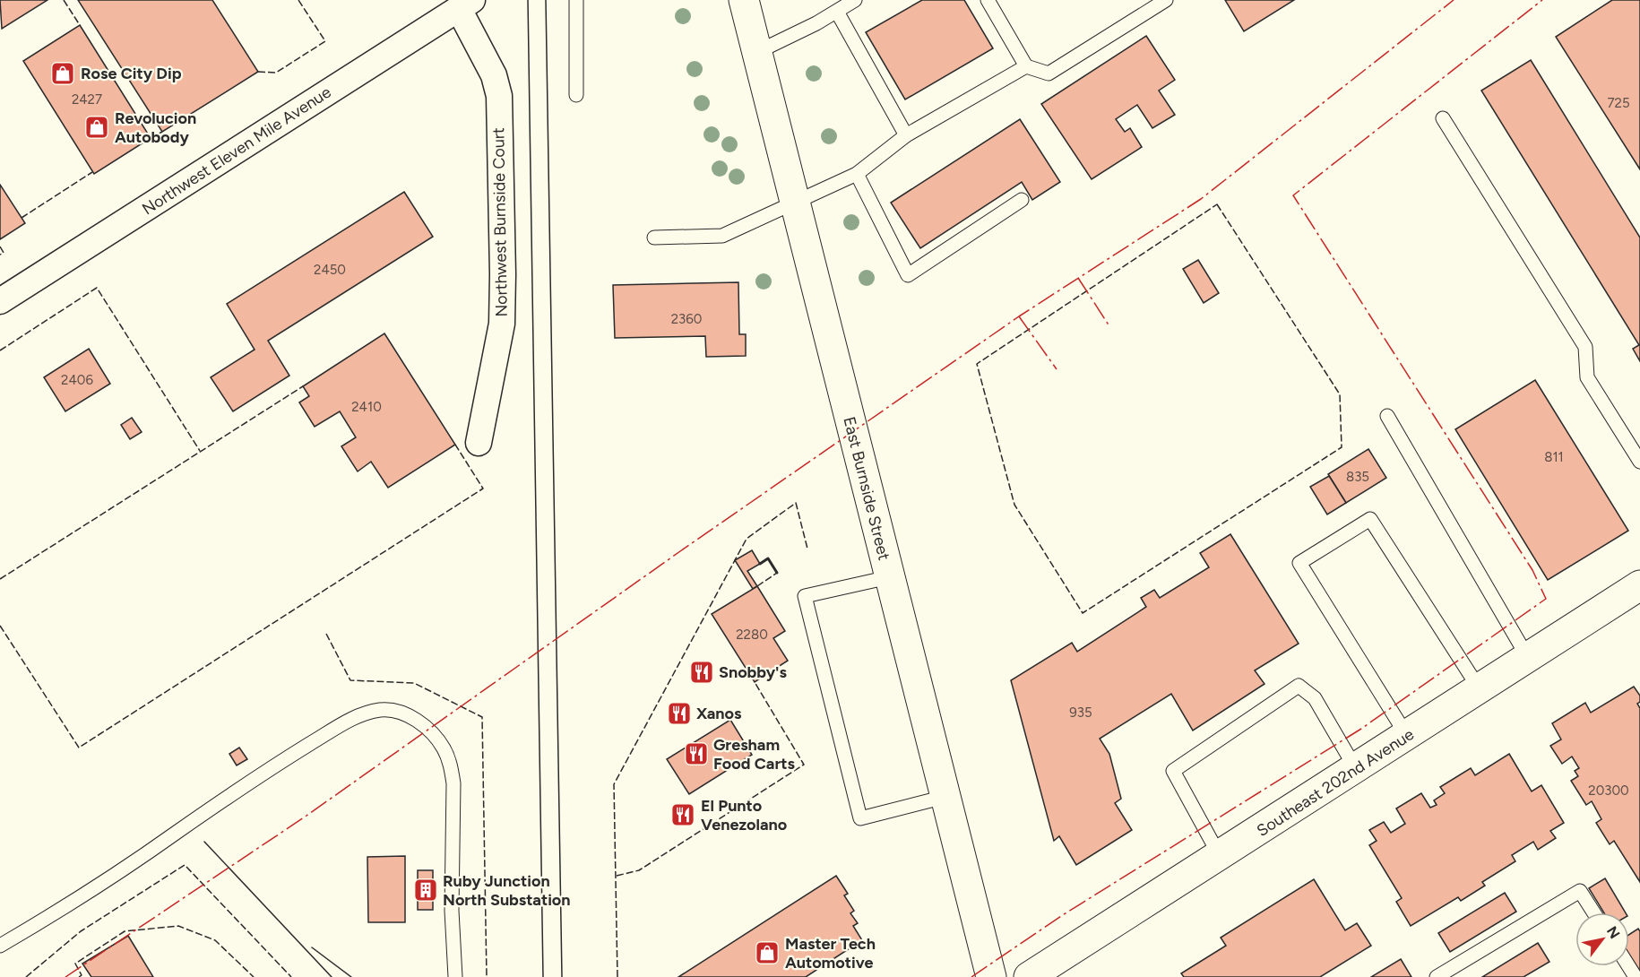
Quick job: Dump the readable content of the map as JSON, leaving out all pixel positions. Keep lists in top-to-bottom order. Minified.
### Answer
{"streets":{"main road":["East Burnside Street","Southeast 202nd Avenue"],"street":["Northwest Eleven Mile Avenue","Northwest Burnside Court"]},"crossings":[["Northwest Eleven Mile Avenue","Northwest Burnside Court"]],"places":{"shop":["Rose City Dip","Revolucion Autobody","Master Tech Automotive"],"restaurant":["Snobby's","Xanos","Gresham Food Carts","El Punto Venezolano"],"building":["Ruby Junction North Substation"]},"house_numbers":["2427","725","2450","2360","2406","2410","811","835","2280","935","20300"],"north":"top right"}
